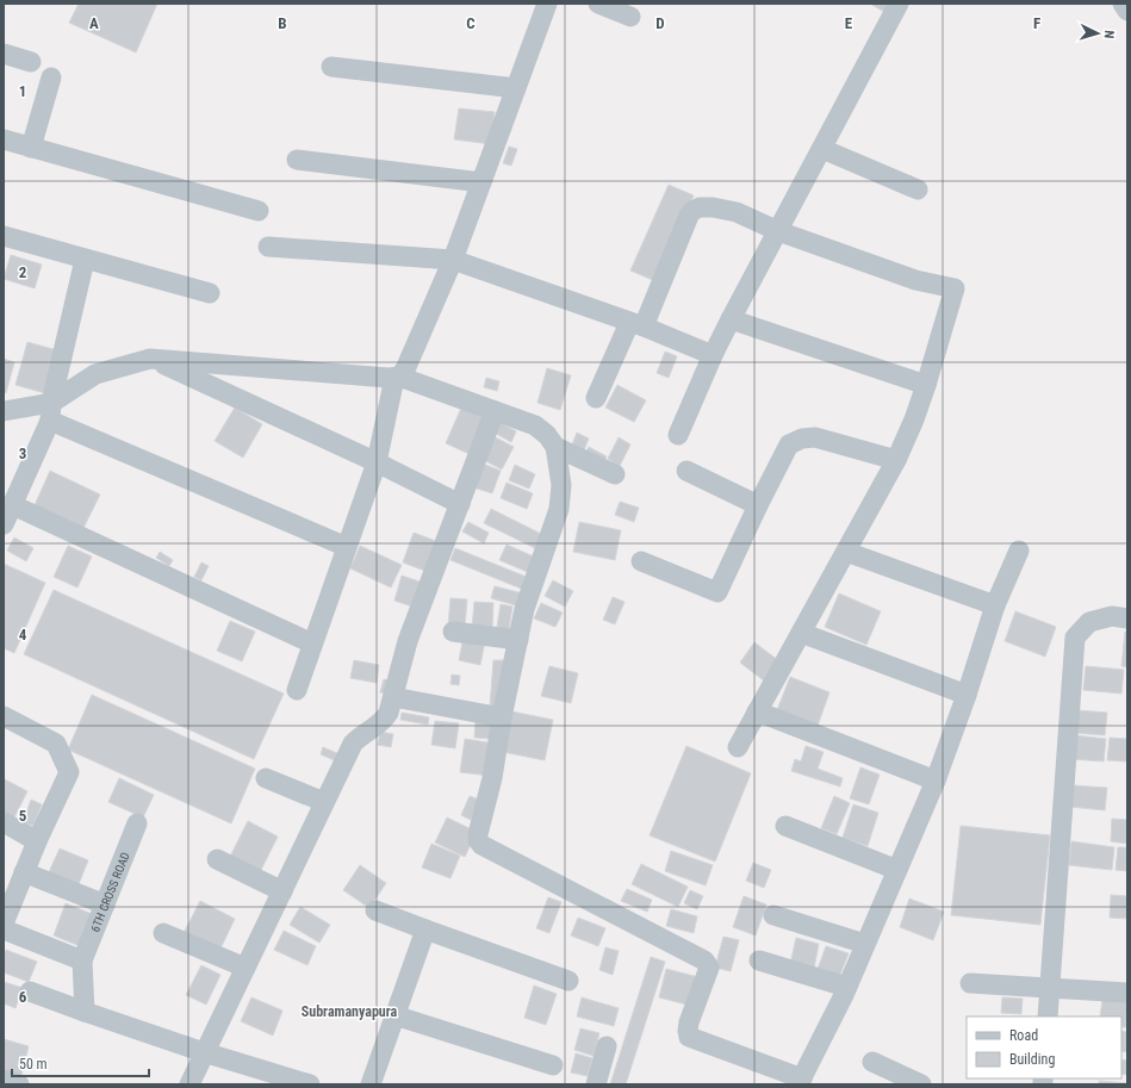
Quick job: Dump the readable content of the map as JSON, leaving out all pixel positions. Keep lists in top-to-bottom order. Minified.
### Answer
{"streets":{"street":["6TH CROSS ROAD"]},"districts":["Subramanyapura"],"legend":["Road","Building"],"scale_bar":"50 m","north":"right","grid":{"columns":["A","B","C","D","E","F"],"rows":["1","2","3","4","5","6"]}}
